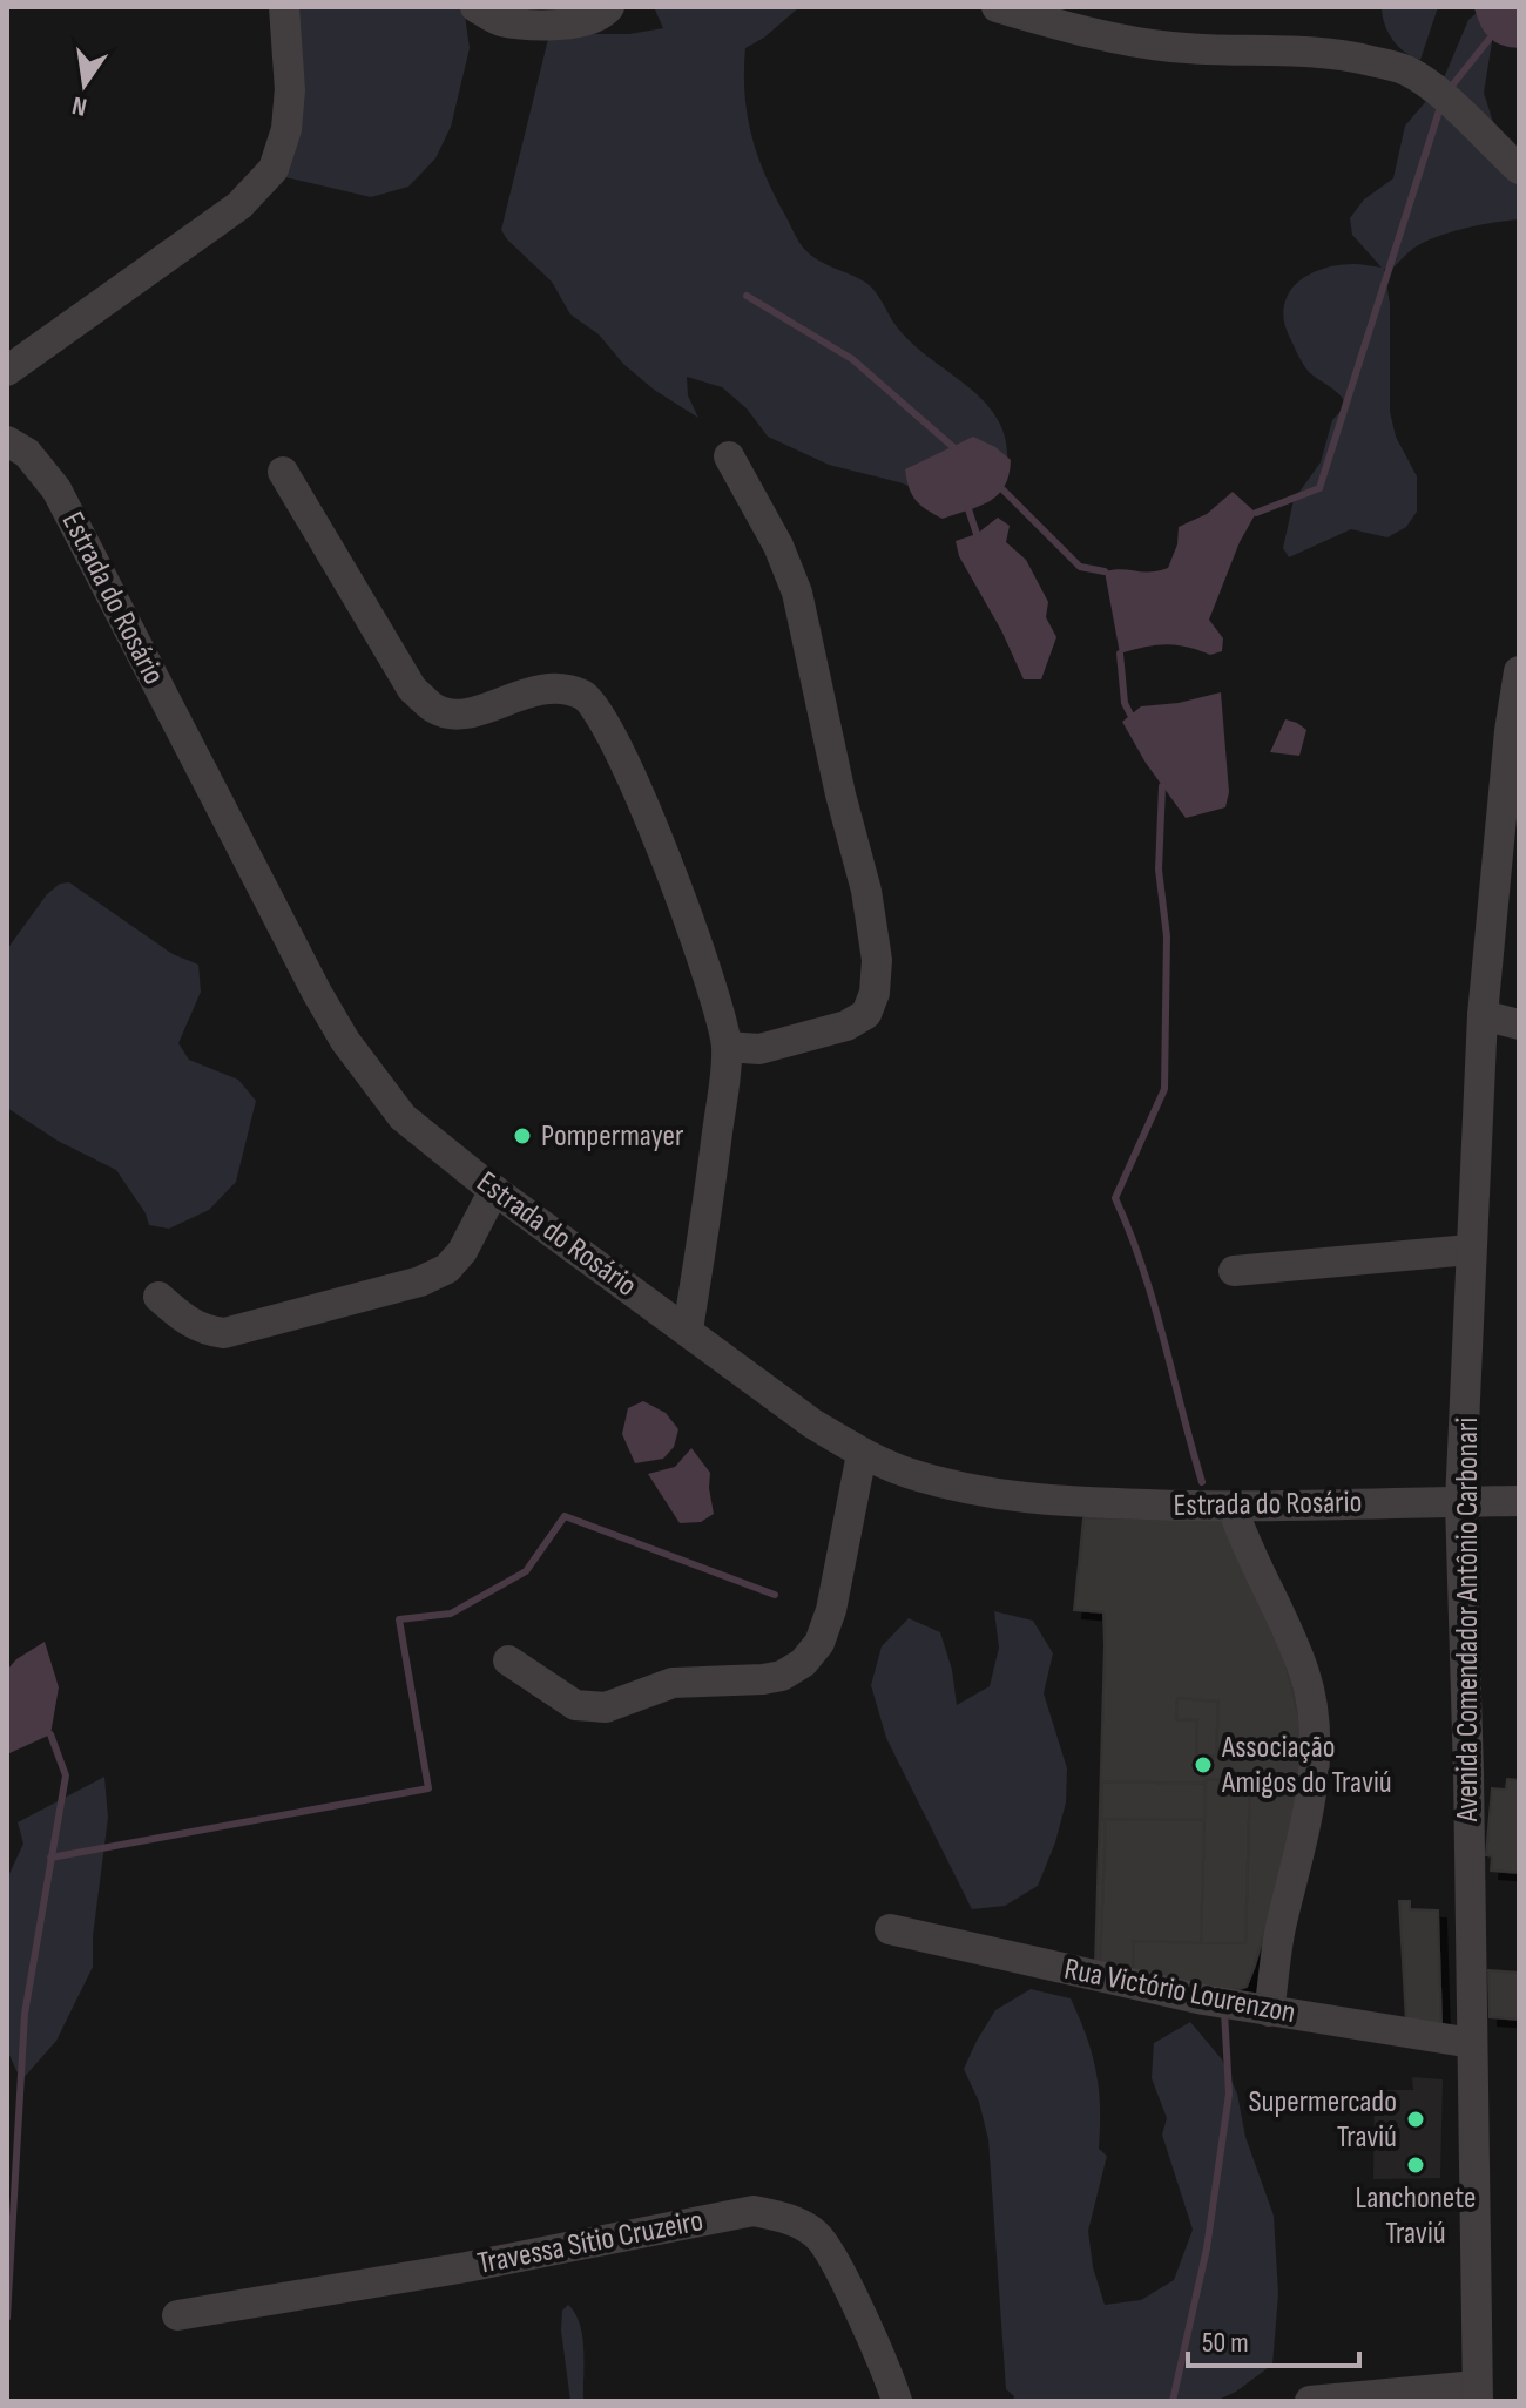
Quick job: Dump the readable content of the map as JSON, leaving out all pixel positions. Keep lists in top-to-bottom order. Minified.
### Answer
{"streets":{"street":["Estrada do Rosário","Avenida Comendador Antônio Carbonari","Rua Victório Lourenzon","Travessa Sítio Cruzeiro"]},"crossings":[["Estrada do Rosário","Avenida Comendador Antônio Carbonari"],["Avenida Comendador Antônio Carbonari","Rua Victório Lourenzon"]],"places":["Pompermayer","Associação Amigos do Traviú","Supermercado Traviú","Lanchonete Traviú"],"scale_bar":"50 m","north":"bottom"}
